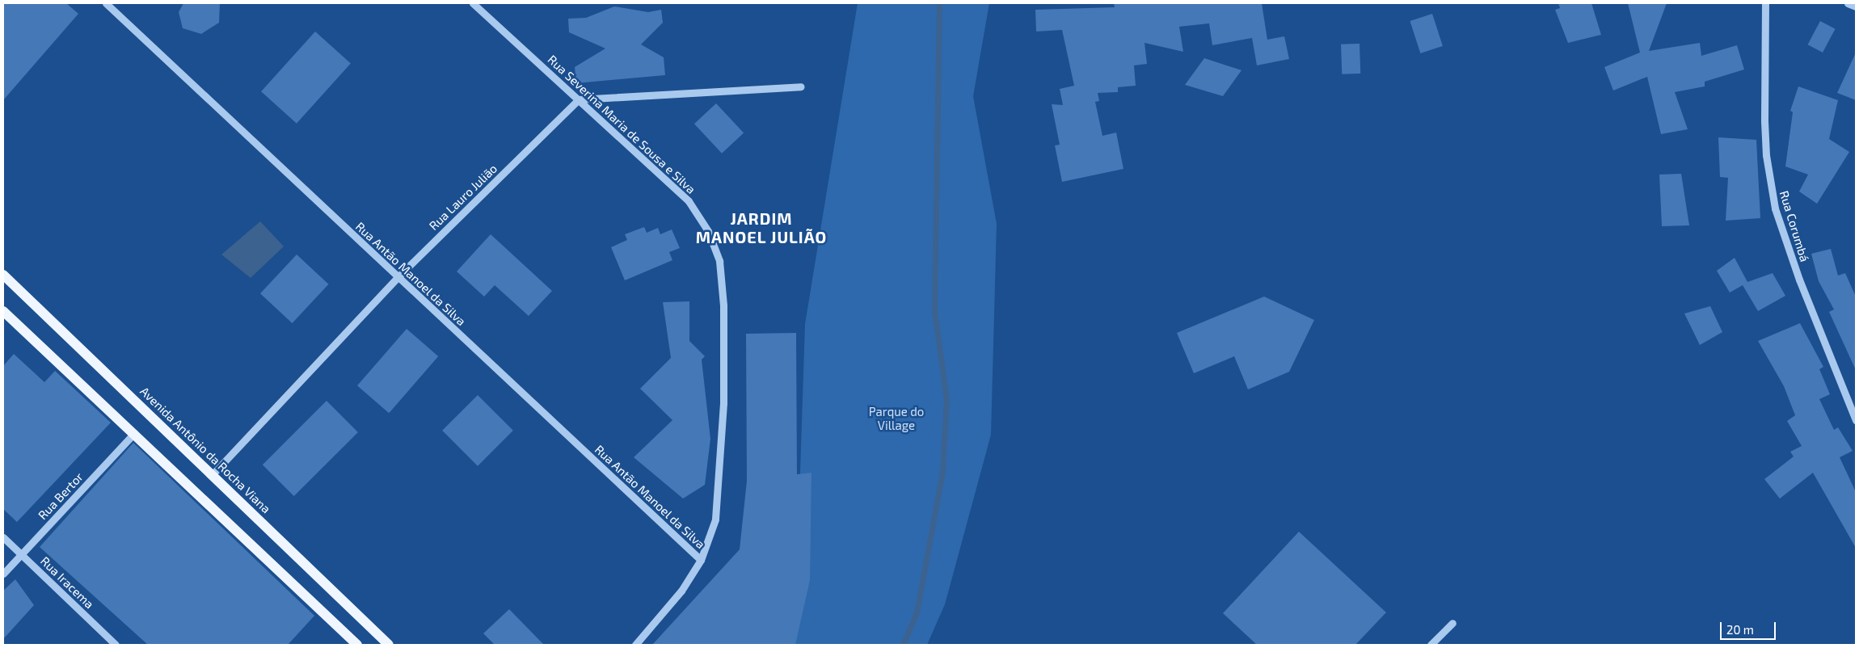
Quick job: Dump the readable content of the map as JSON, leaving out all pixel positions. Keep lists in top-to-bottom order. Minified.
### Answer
{"streets":{"main road":["Avenida Antônio da Rocha Viana"],"street":["Rua Severina Maria de Sousa e Silva","Rua Lauro Julião","Rua Corumbá","Rua Antão Manoel da Silva","Rua Bertor","Rua Iracema"]},"crossings":[["Rua Severina Maria de Sousa e Silva","Rua Lauro Julião"],["Rua Severina Maria de Sousa e Silva","Rua Antão Manoel da Silva"],["Rua Lauro Julião","Rua Antão Manoel da Silva"],["Rua Lauro Julião","Avenida Antônio da Rocha Viana"],["Rua Bertor","Rua Iracema"]],"districts":["JARDIM MANOEL JULIÃO"],"parks":["Parque do Village"],"scale_bar":"20 m"}
